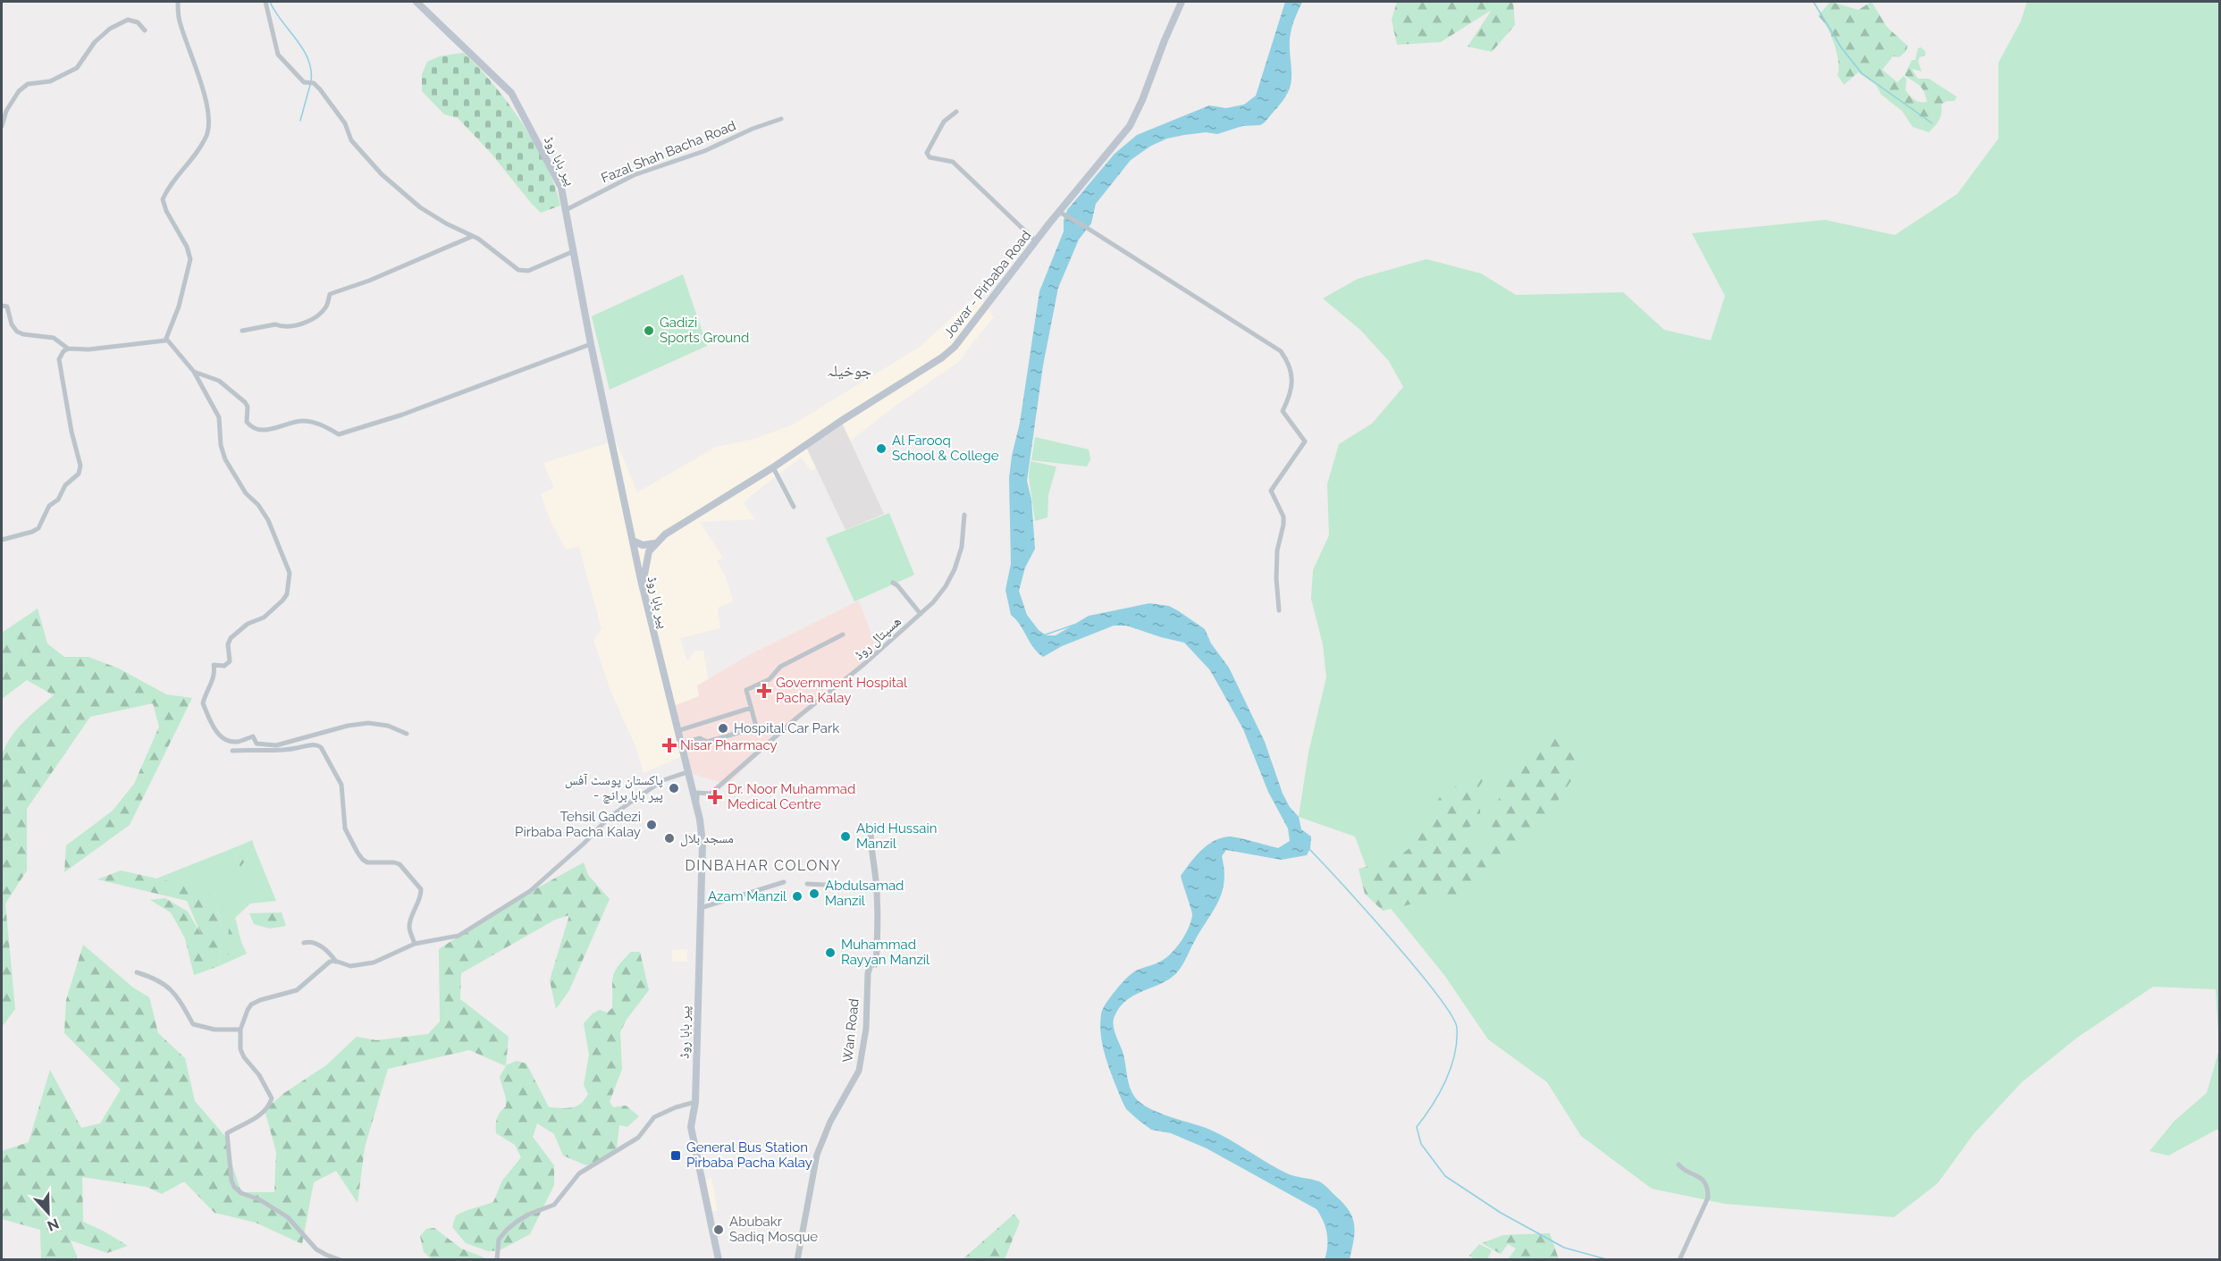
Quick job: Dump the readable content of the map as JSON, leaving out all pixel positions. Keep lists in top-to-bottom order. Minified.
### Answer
{"streets":{"main road":["پیر بابا روڈ","Jowar - Pirbaba Road"],"street":["Fazal Shah Bacha Road","ھسپتال روڈ","Wan Road"]},"crossings":[["Fazal Shah Bacha Road","پیر بابا روڈ"],["پیر بابا روڈ","ھسپتال روڈ"]],"districts":["جوخیلہ","DINBAHAR COLONY"],"places":{"other":["Gadizi Sports Ground","Al Farooq School & College","Hospital Car Park","پاکستان پوسٹ آفس - پیر بابا برانچ","Tehsil Gadezi Pirbaba Pacha Kalay","Abid Hussain Manzil","مسجد بلال","Abdulsamad Manzil","Azam Manzil","Muhammad Rayyan Manzil","Abubakr Sadiq Mosque"],"health":["Government Hospital Pacha Kalay","Nisar Pharmacy","Dr. Noor Muhammad Medical Centre"],"transit":["General Bus Station Pirbaba Pacha Kalay"]},"north":"bottom"}
